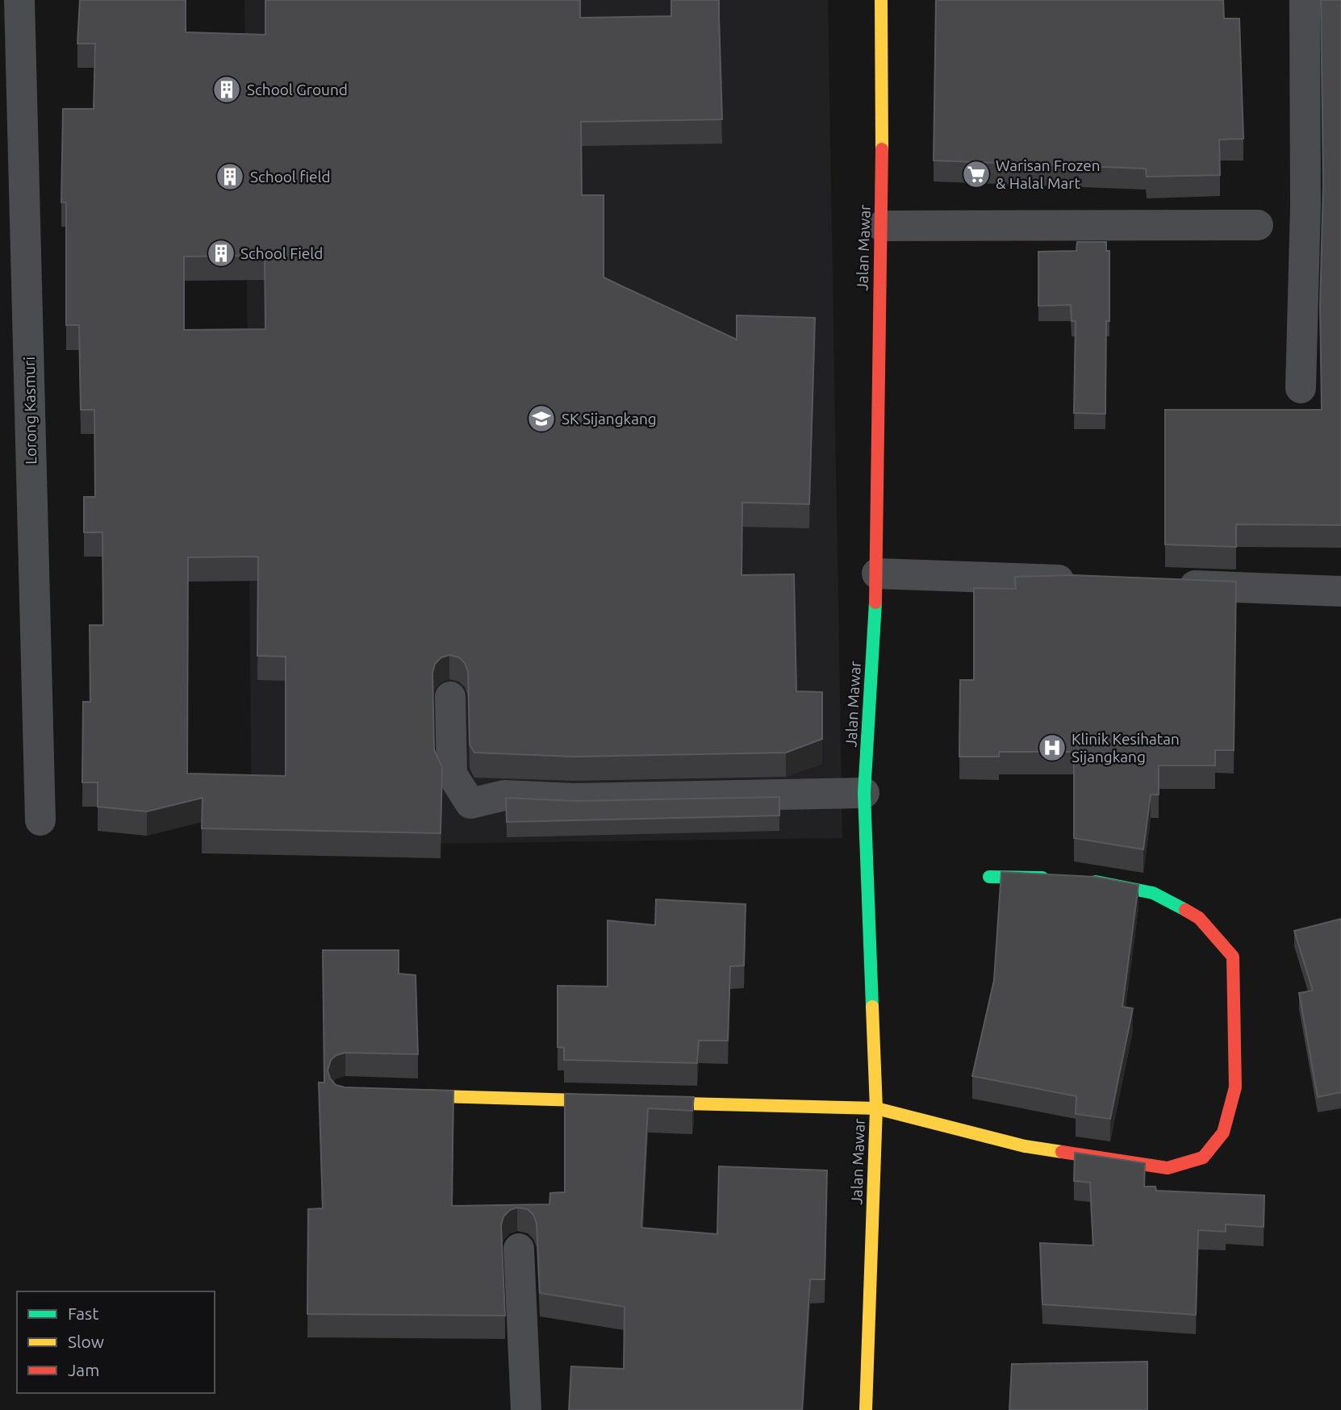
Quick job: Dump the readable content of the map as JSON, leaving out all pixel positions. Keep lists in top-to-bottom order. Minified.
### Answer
{"streets":{"street":["Jalan Mawar","Lorong Kasmuri"]},"places":{"building":["School Ground","School field","School Field"],"supermarket":["Warisan Frozen & Halal Mart"],"school or university":["SK Sijangkang"],"hospital":["Klinik Kesihatan Sijangkang"]},"legend":["Fast","Slow","Jam"]}
